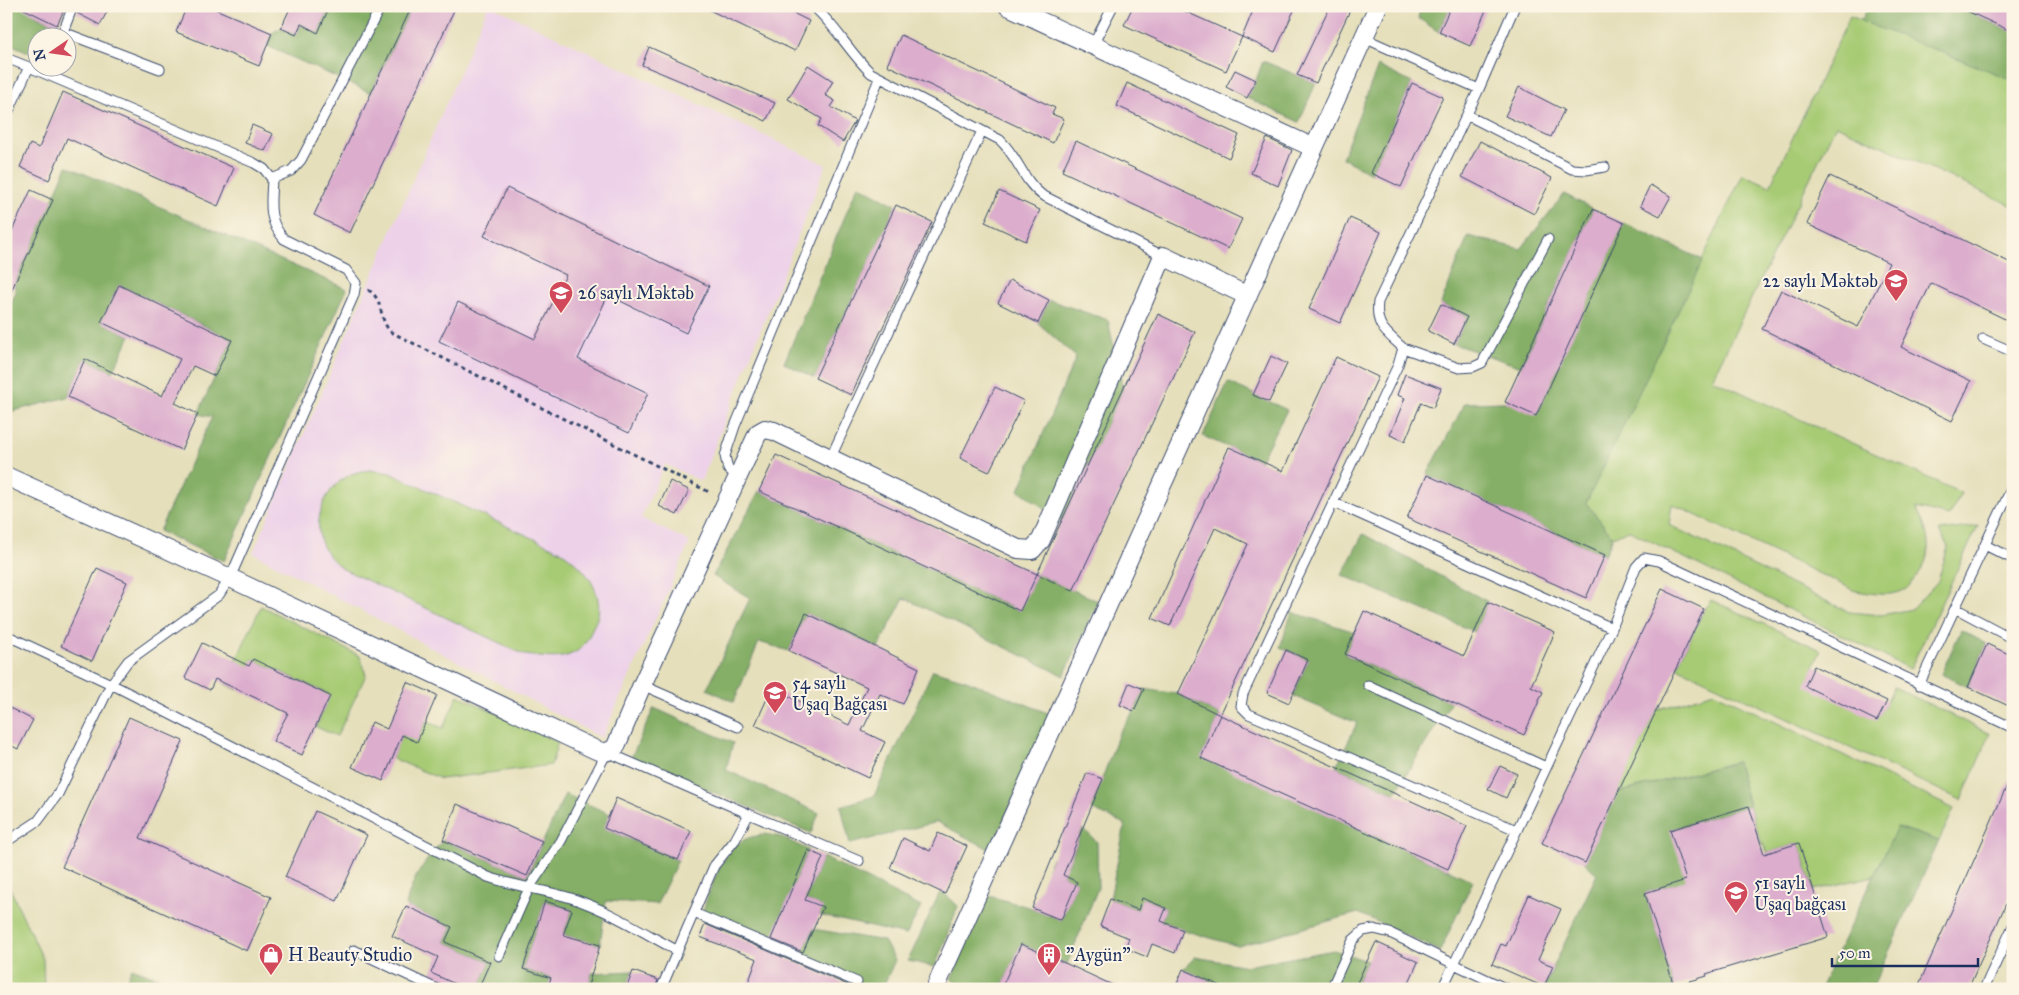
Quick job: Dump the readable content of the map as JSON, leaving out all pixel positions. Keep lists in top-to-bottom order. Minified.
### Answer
{"places":{"school or university":["22 saylı Məktəb","26 saylı Məktəb","54 saylı Uşaq Bağçası","51 saylı Uşaq bağçası"],"shop":["H Beauty Studio"],"building":["\"Aygün\""]},"scale_bar":"50 m","north":"left"}
